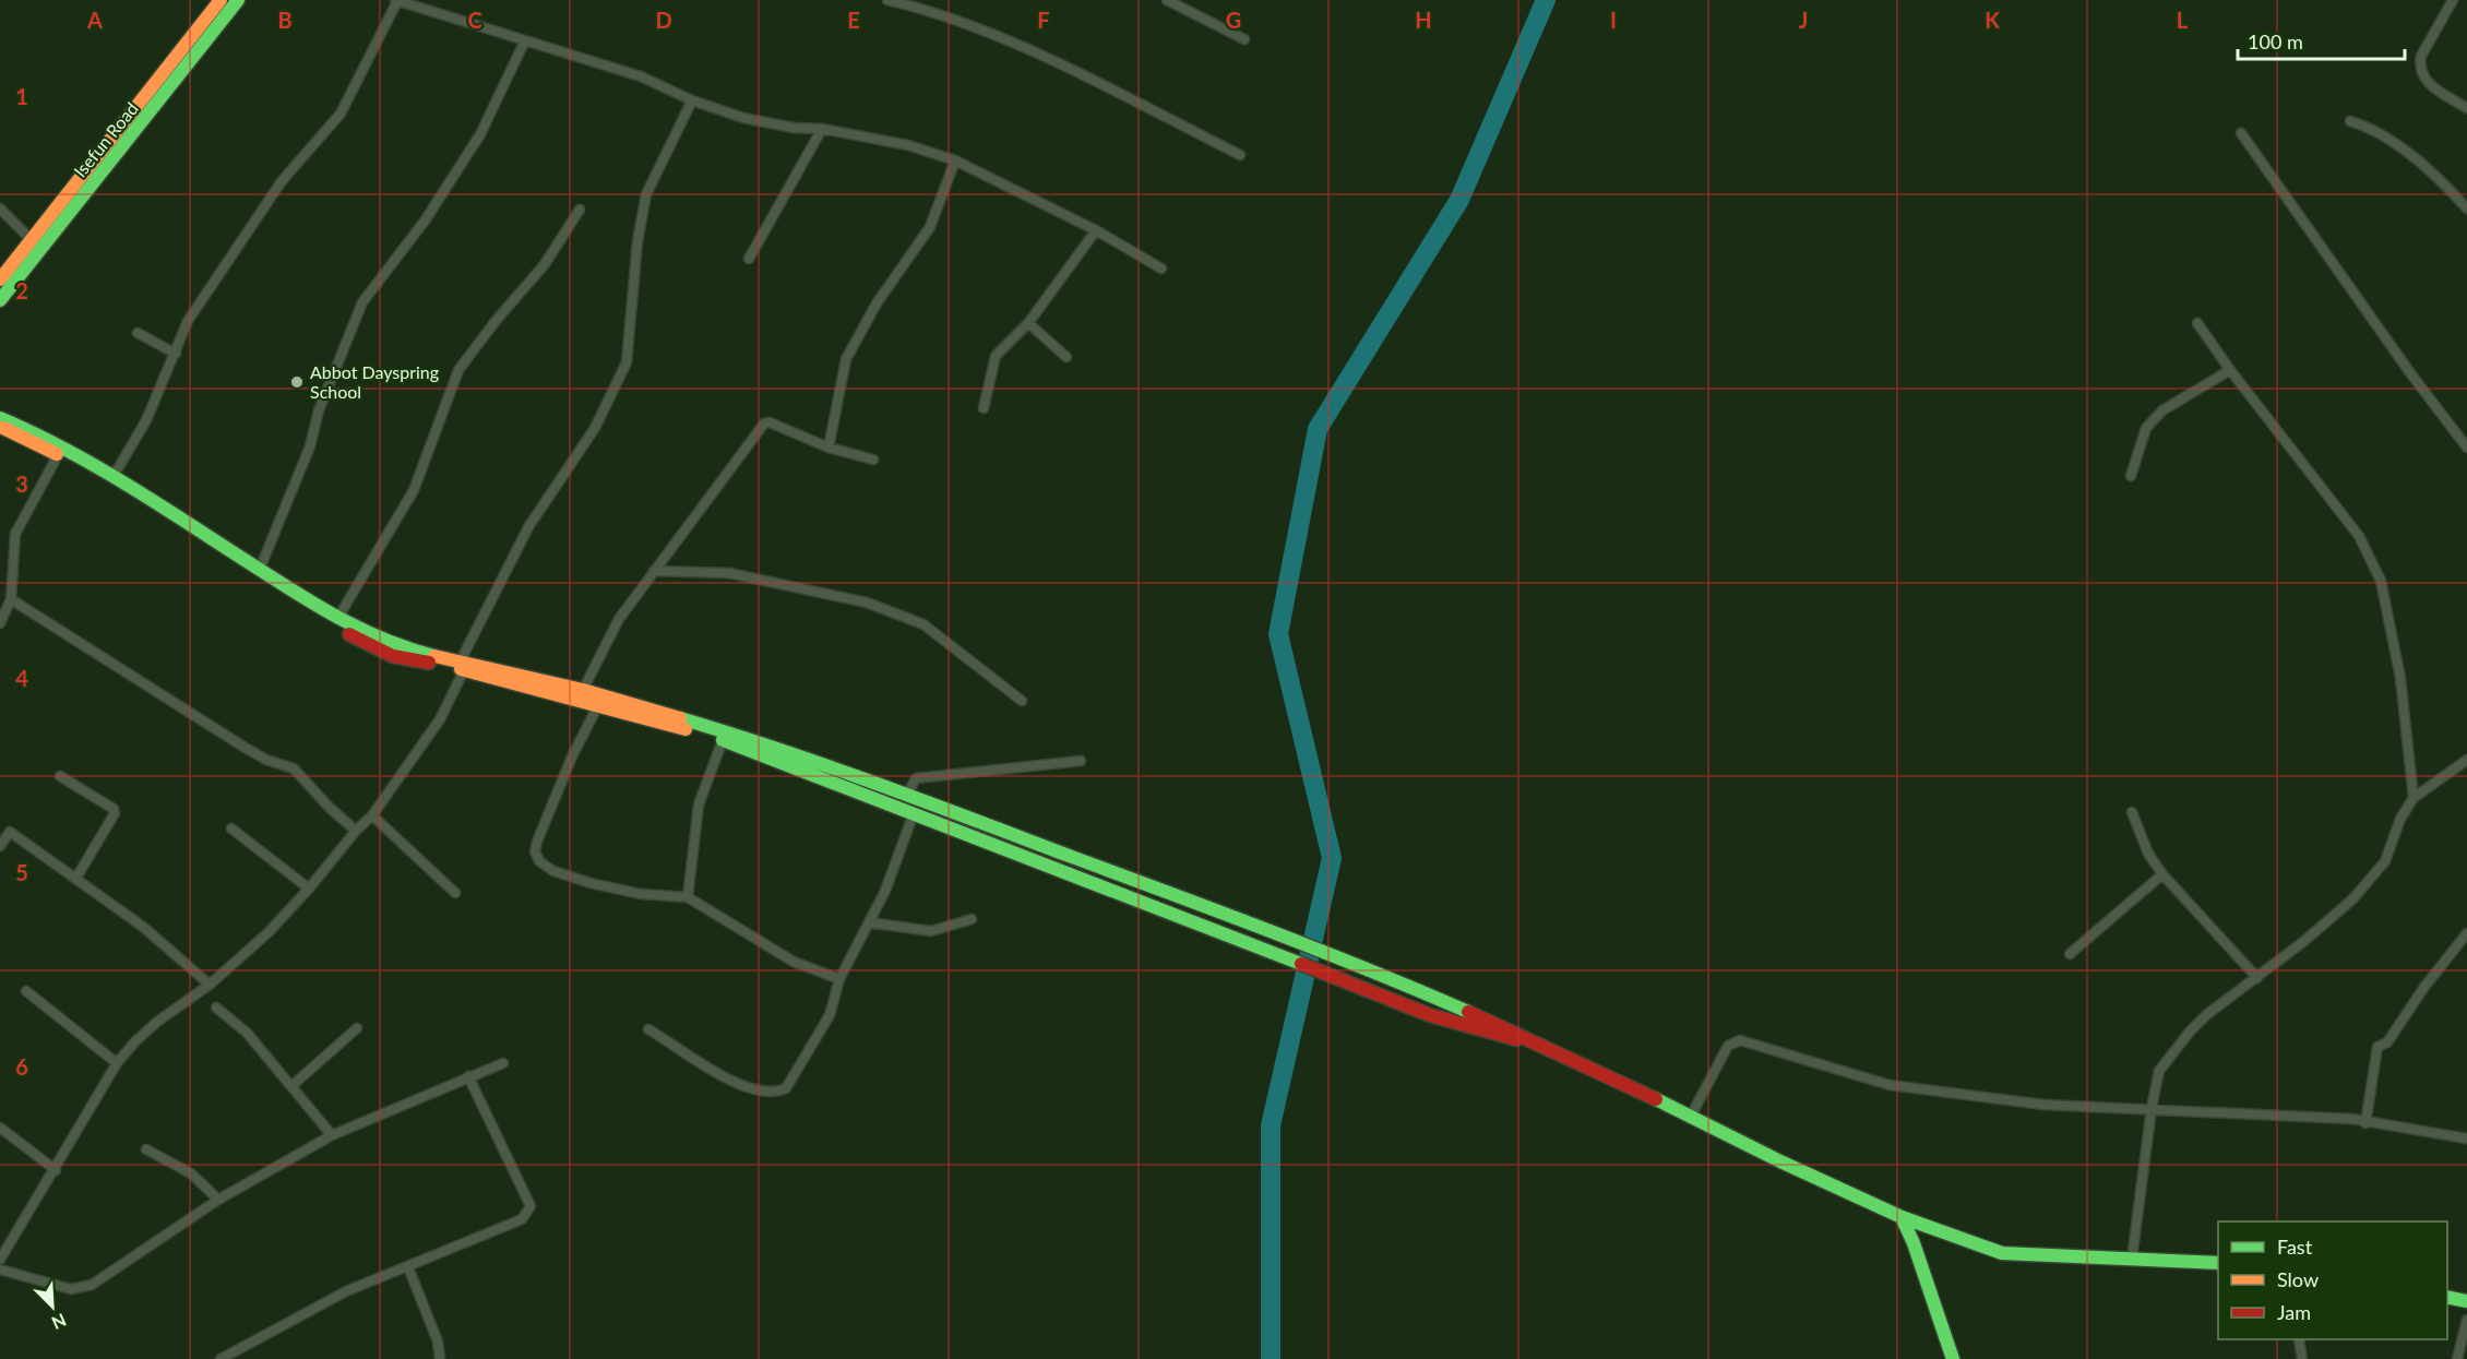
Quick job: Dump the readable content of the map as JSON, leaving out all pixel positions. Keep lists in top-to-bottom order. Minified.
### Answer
{"streets":{"street":["Isefun Road"]},"places":["Abbot Dayspring School"],"legend":["Fast","Slow","Jam"],"scale_bar":"100 m","north":"bottom right","grid":{"columns":["A","B","C","D","E","F","G","H","I","J","K","L"],"rows":["1","2","3","4","5","6"]}}
